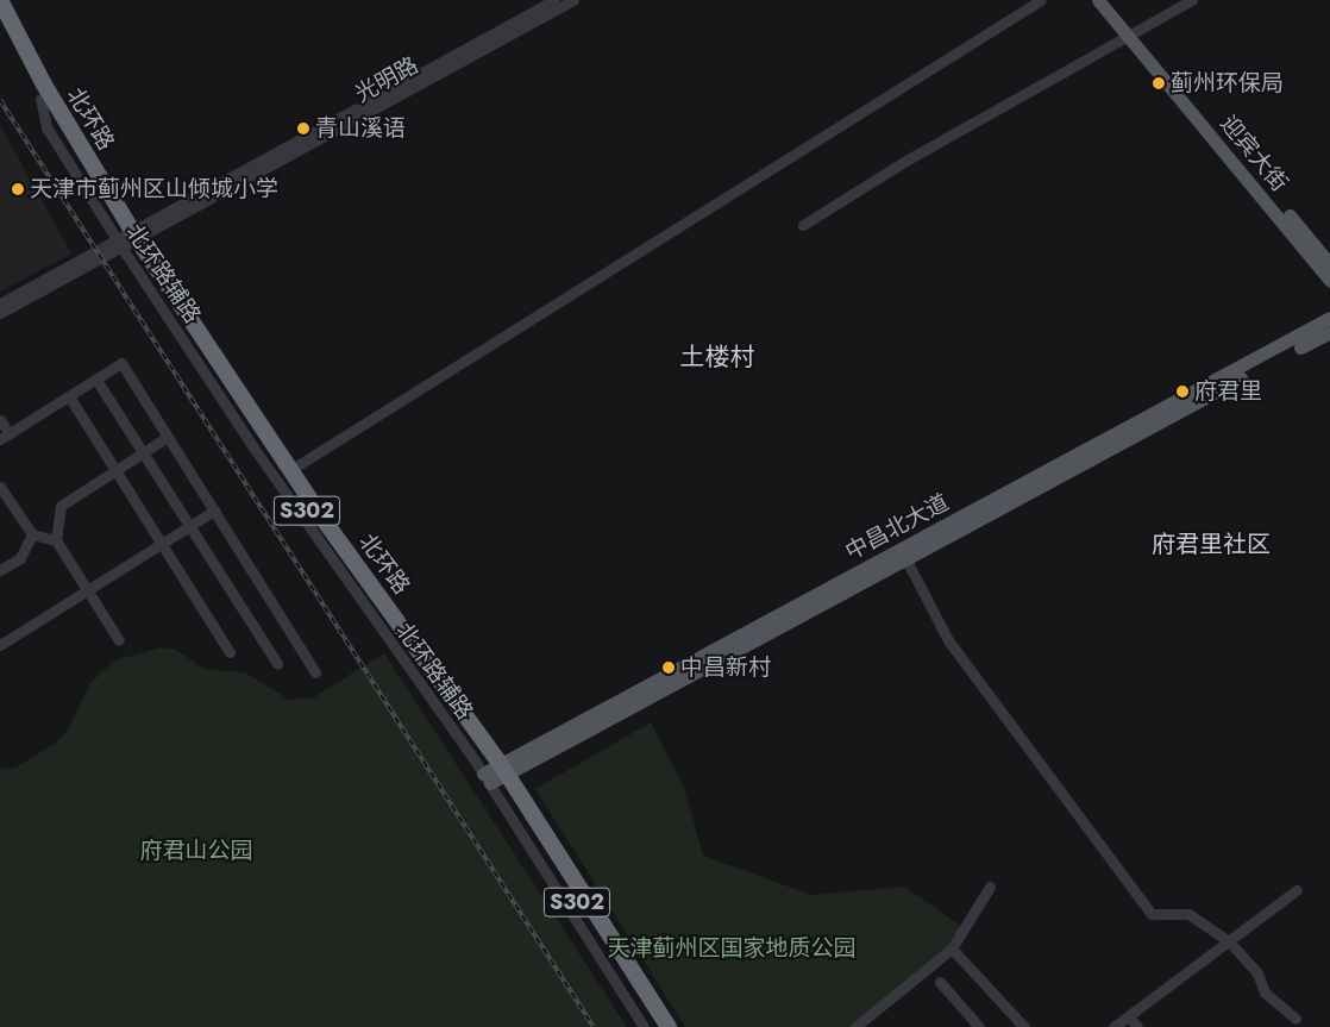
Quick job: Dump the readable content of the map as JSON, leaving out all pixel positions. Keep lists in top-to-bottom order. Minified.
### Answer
{"streets":{"highway":["北环路","S302"],"main road":["迎宾大街","中昌北大道"],"street":["光明路"]},"crossings":[["光明路","北环路"],["北环路","中昌北大道"]],"districts":["土楼村","府君里社区"],"parks":["府君山公园","天津蓟州区国家地质公园"],"places":["蓟州环保局","青山溪语","天津市蓟州区山倾城小学","府君里","中昌新村"]}
